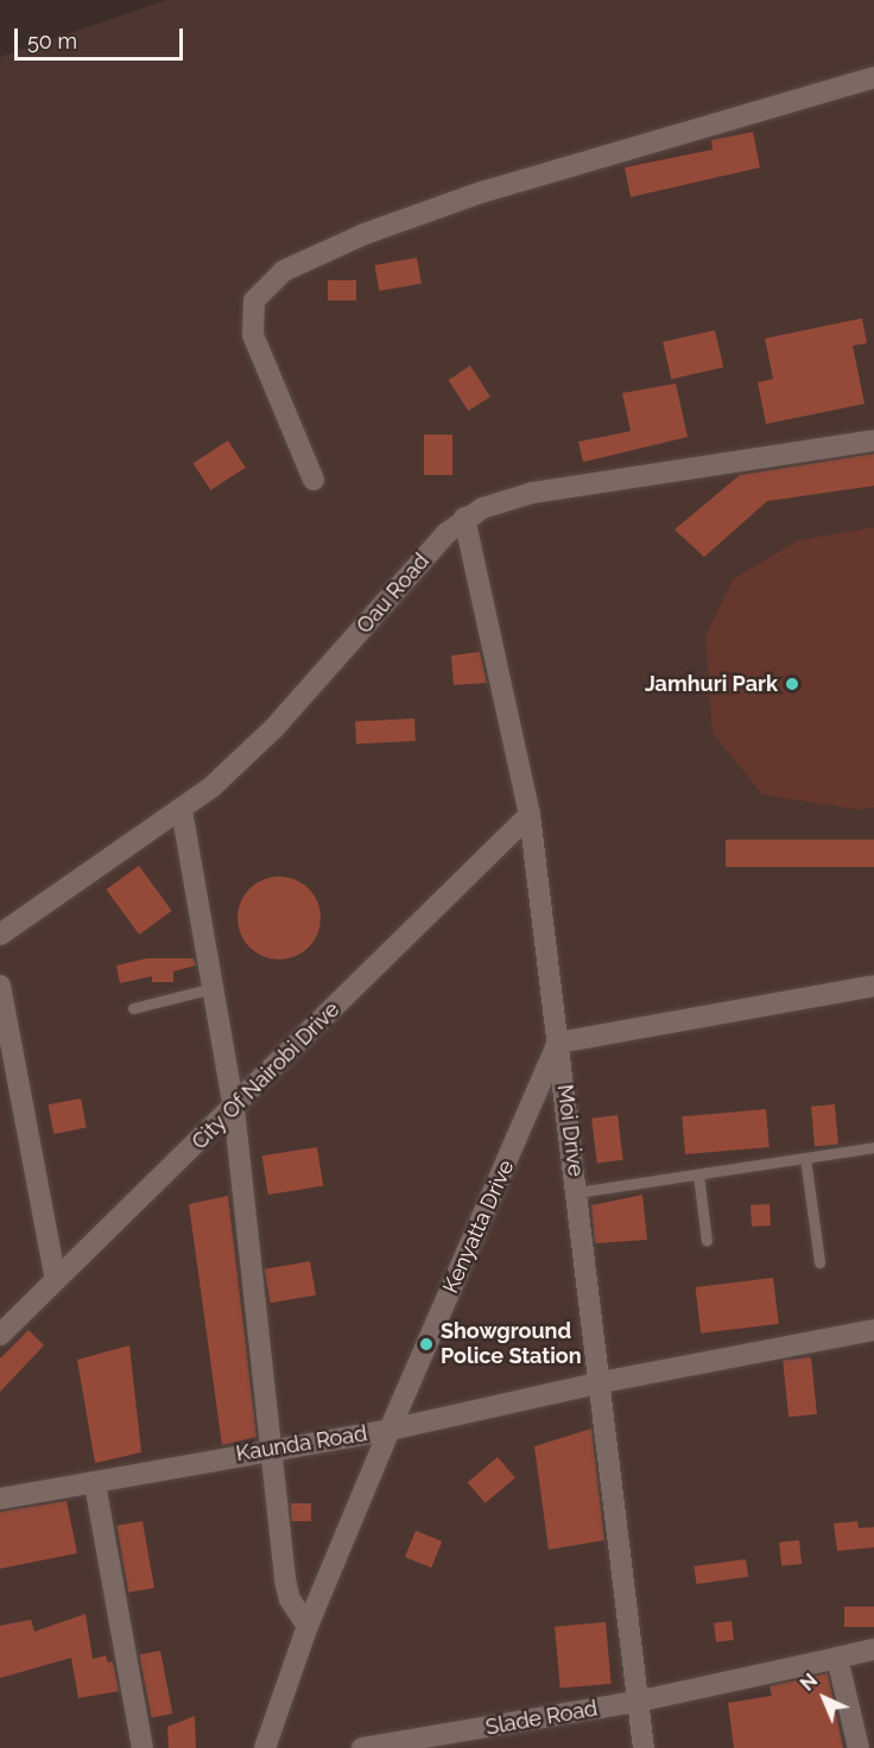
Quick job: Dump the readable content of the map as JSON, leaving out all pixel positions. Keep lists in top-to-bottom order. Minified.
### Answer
{"streets":{"street":["Oau Road","City Of Nairobi Drive","Moi Drive","Kenyatta Drive","Kaunda Road","Slade Road"]},"crossings":[["Oau Road","Moi Drive"],["City Of Nairobi Drive","Moi Drive"],["Moi Drive","Kenyatta Drive"],["Moi Drive","Kaunda Road"],["Moi Drive","Slade Road"],["Kenyatta Drive","Kaunda Road"]],"places":["Jamhuri Park","Showground Police Station"],"scale_bar":"50 m","north":"top left"}
